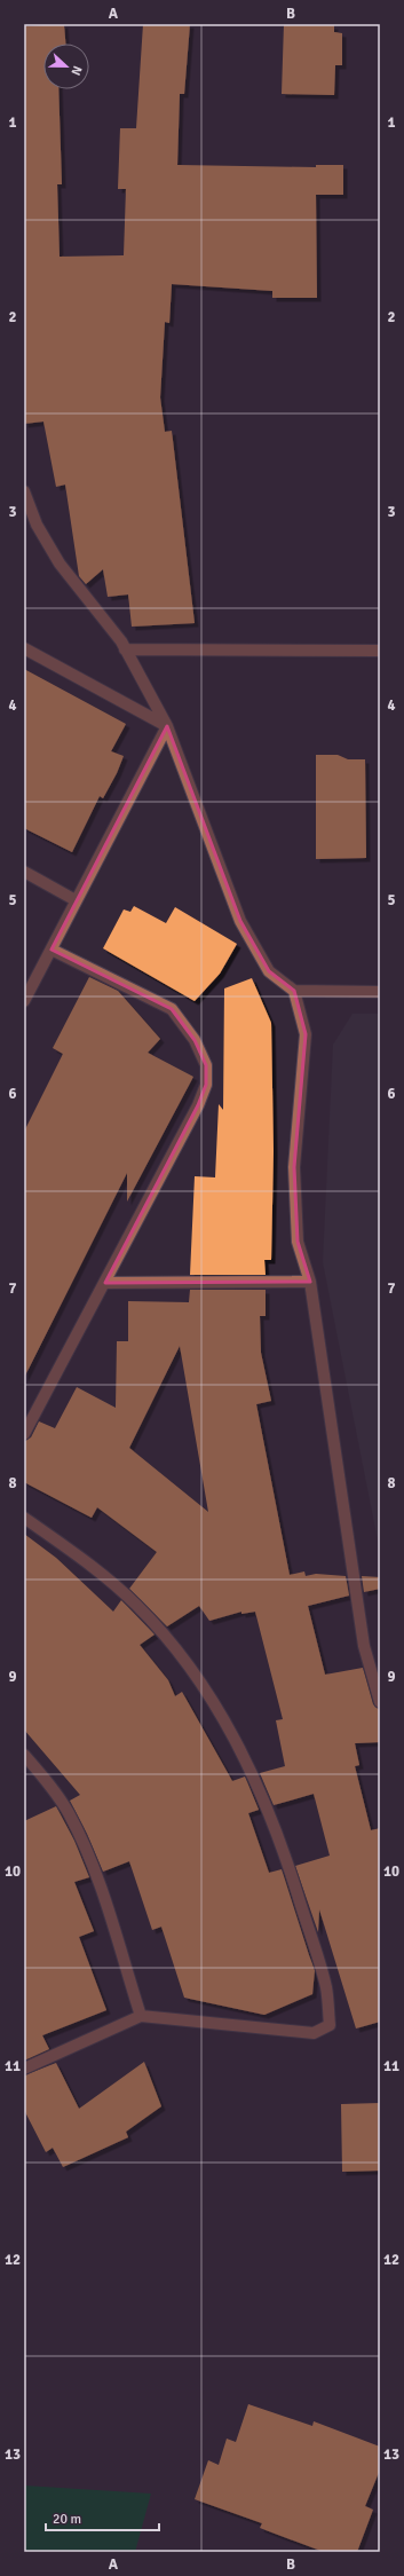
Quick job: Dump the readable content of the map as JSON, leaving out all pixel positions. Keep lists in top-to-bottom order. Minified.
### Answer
{"scale_bar":"20 m","north":"right","grid":{"columns":["A","B"],"rows":["1","2","3","4","5","6","7","8","9","10","11","12","13"]}}
